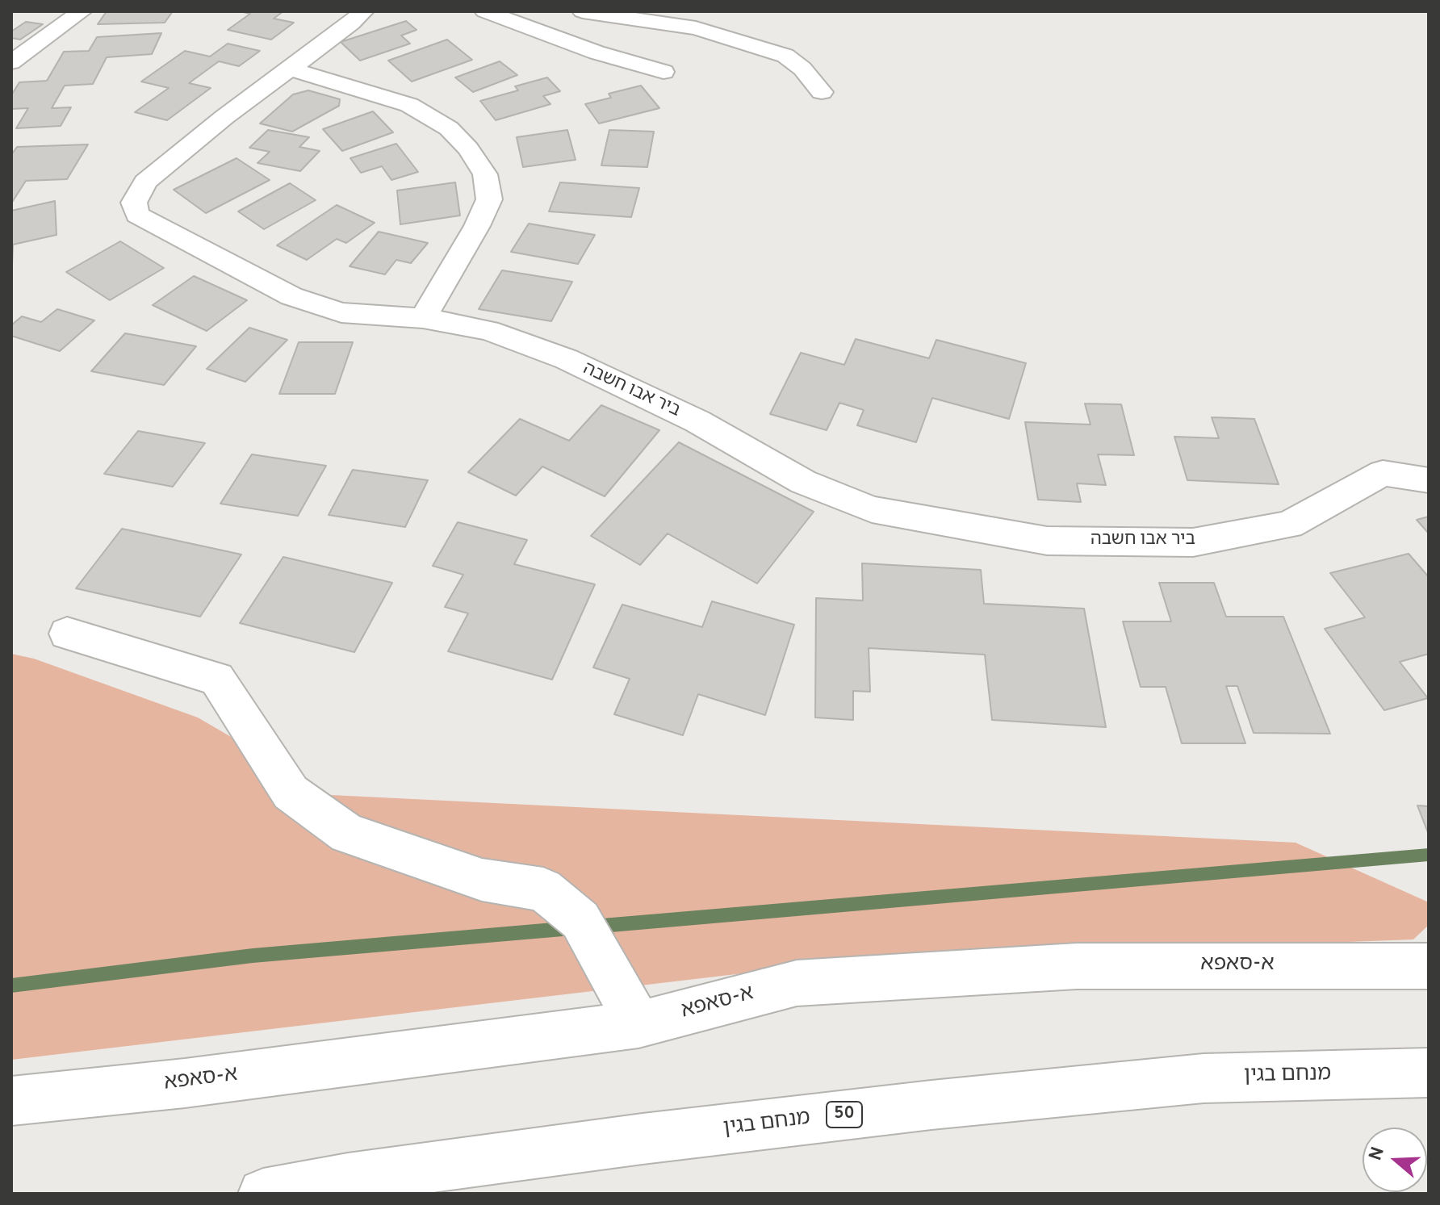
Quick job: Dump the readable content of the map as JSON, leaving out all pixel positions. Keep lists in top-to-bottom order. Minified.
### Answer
{"streets":{"main road":["ביר אבו חשבה","א-סאפא","מנחם בגין","50"]},"north":"left"}
